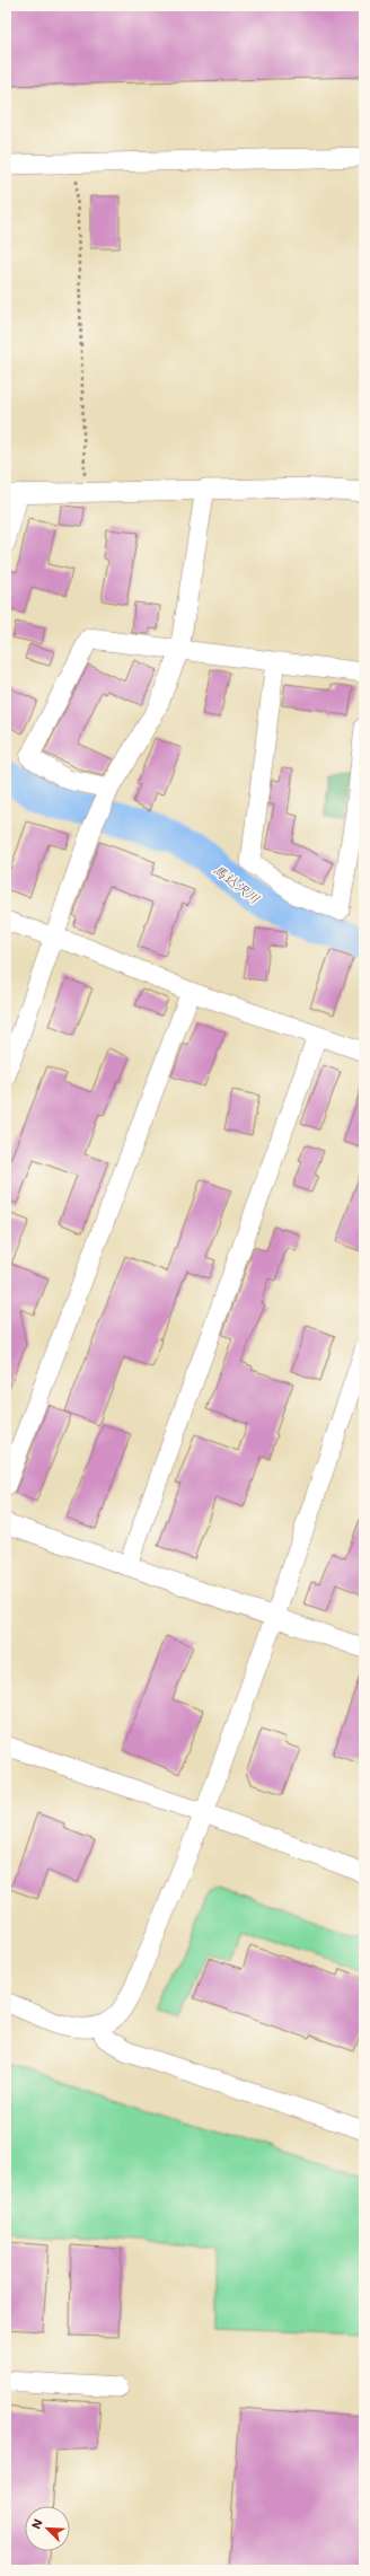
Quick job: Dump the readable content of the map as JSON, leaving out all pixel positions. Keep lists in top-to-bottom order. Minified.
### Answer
{"water":["馬込沢川"],"north":"top left"}
